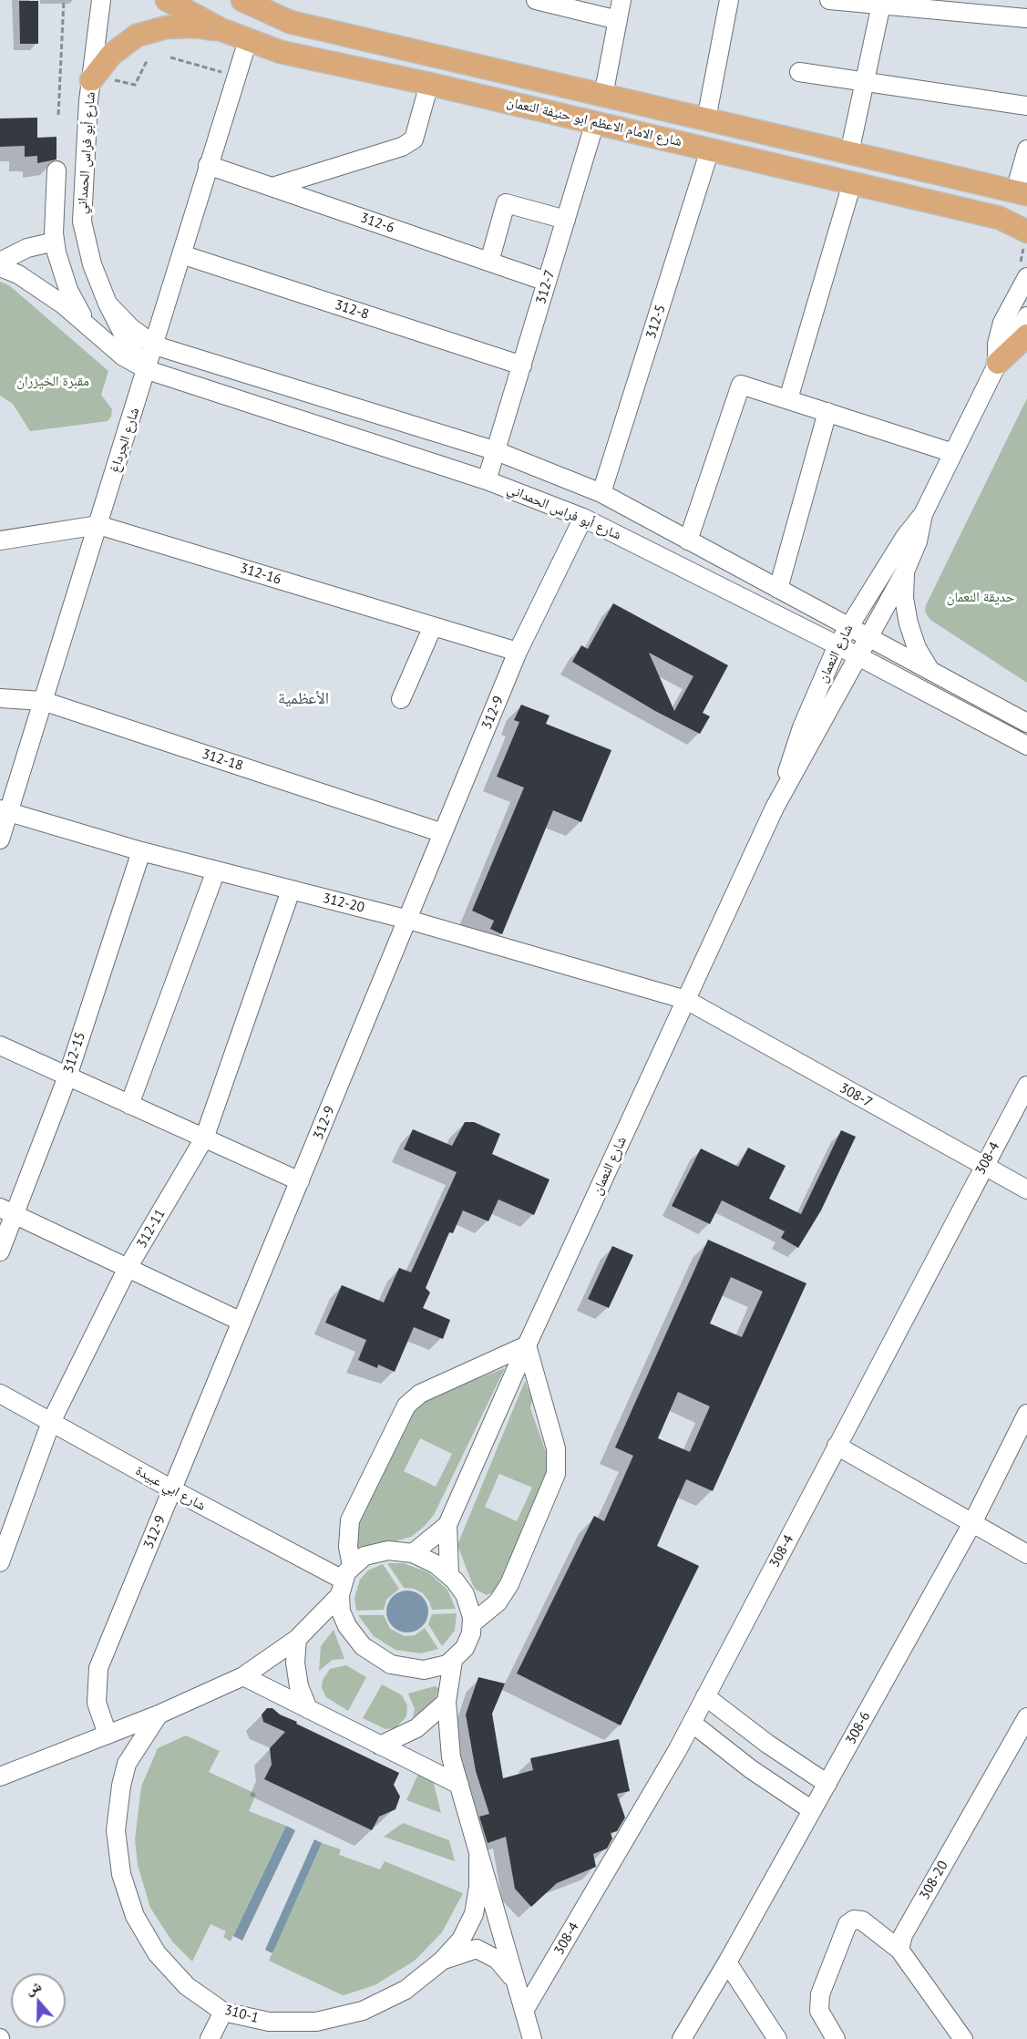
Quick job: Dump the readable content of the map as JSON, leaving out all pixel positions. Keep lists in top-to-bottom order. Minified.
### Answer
{"streets":{"main road":["شارع الامام الاعظم ابو حنيفة النعمان"],"street":["شارع أبو فراس الحمداني","312-6","312-7","312-8","312-5","شارع الجرداغ","312-16","شارع النعمان","312-9","312-18","312-20","312-15","308-7","308-4","312-11","شارع ابي عبيدة","308-6","308-20","310-1"]},"crossings":[["شارع الامام الاعظم ابو حنيفة النعمان","312-7"],["شارع الامام الاعظم ابو حنيفة النعمان","312-5"],["شارع الامام الاعظم ابو حنيفة النعمان","شارع الجرداغ"],["شارع أبو فراس الحمداني","312-7"],["شارع أبو فراس الحمداني","312-5"],["شارع أبو فراس الحمداني","شارع الجرداغ"],["شارع أبو فراس الحمداني","شارع النعمان"],["شارع أبو فراس الحمداني","312-9"],["312-6","312-7"],["312-6","شارع الجرداغ"],["312-7","312-8"],["312-8","شارع الجرداغ"],["شارع الجرداغ","312-16"],["شارع الجرداغ","312-18"],["شارع الجرداغ","312-20"],["312-16","312-9"],["شارع النعمان","312-20"],["شارع النعمان","308-7"],["شارع النعمان","شارع ابي عبيدة"],["312-9","312-18"],["312-9","312-20"],["312-9","شارع ابي عبيدة"],["312-20","312-15"],["312-20","308-7"],["312-20","312-11"],["308-7","308-4"],["312-11","شارع ابي عبيدة"]],"districts":["الأعظمية"],"parks":["مقبرة الخيزران","حديقة النعمان"],"north":"top"}
